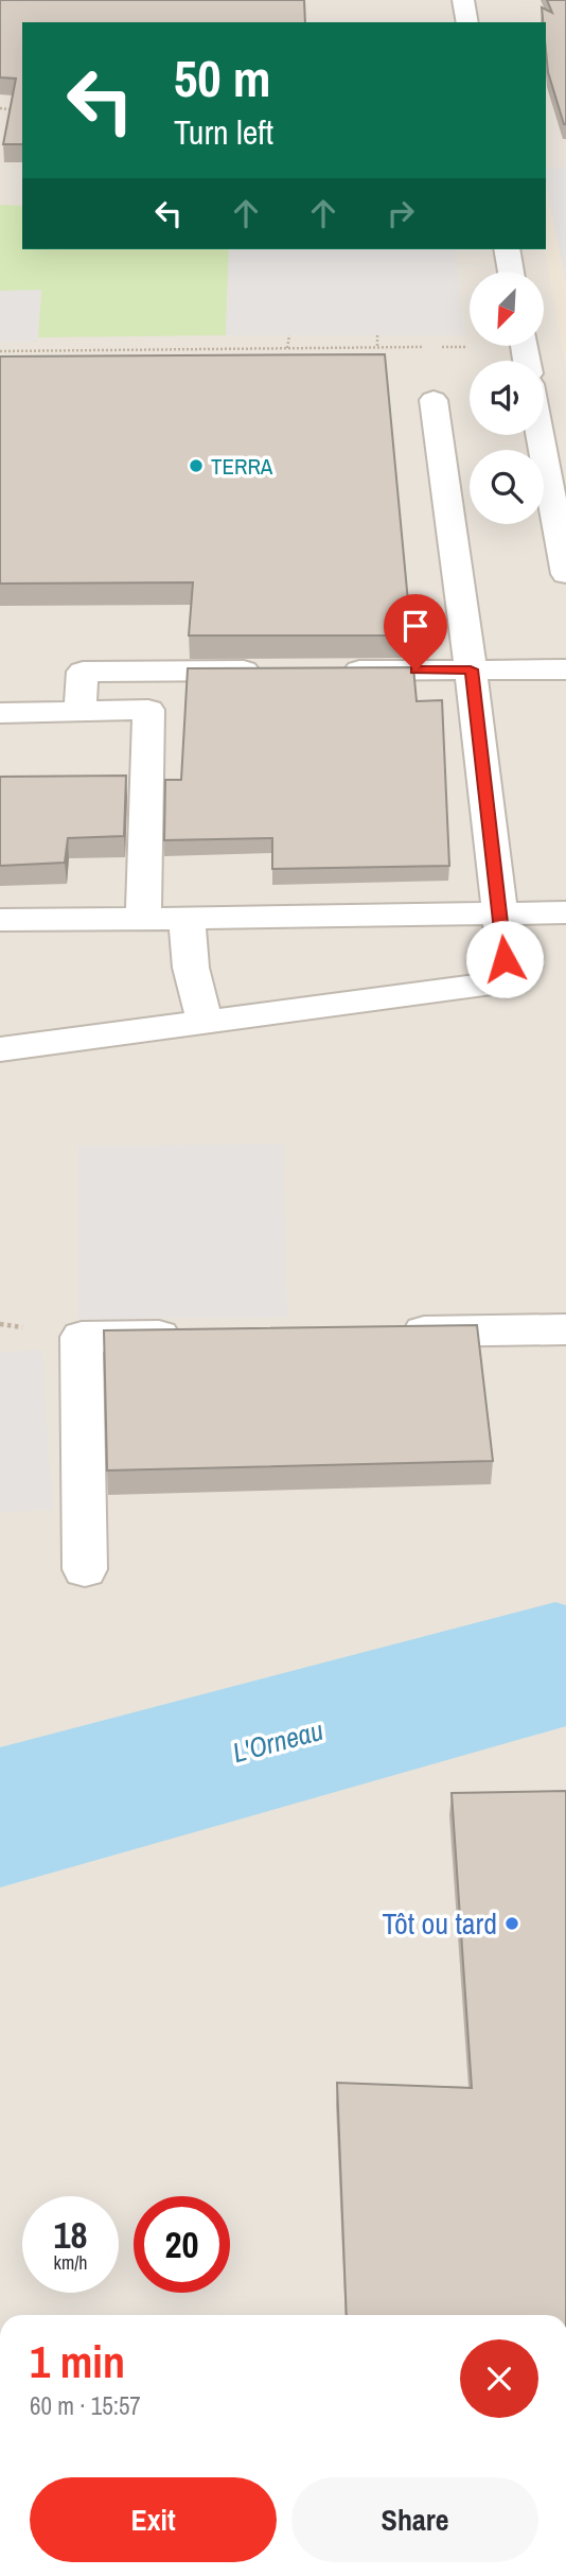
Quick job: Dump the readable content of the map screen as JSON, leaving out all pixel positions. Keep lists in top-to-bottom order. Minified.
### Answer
{"water":["L'Orneau"],"places":["TERRA","Tôt ou tard"],"north":"bottom left","page":{"turn":["50 m","Turn left"],"speed":"18 km/h","limit":"20","heading":["1 min","60 m · 15:57"],"buttons":["Exit","Share"]}}
